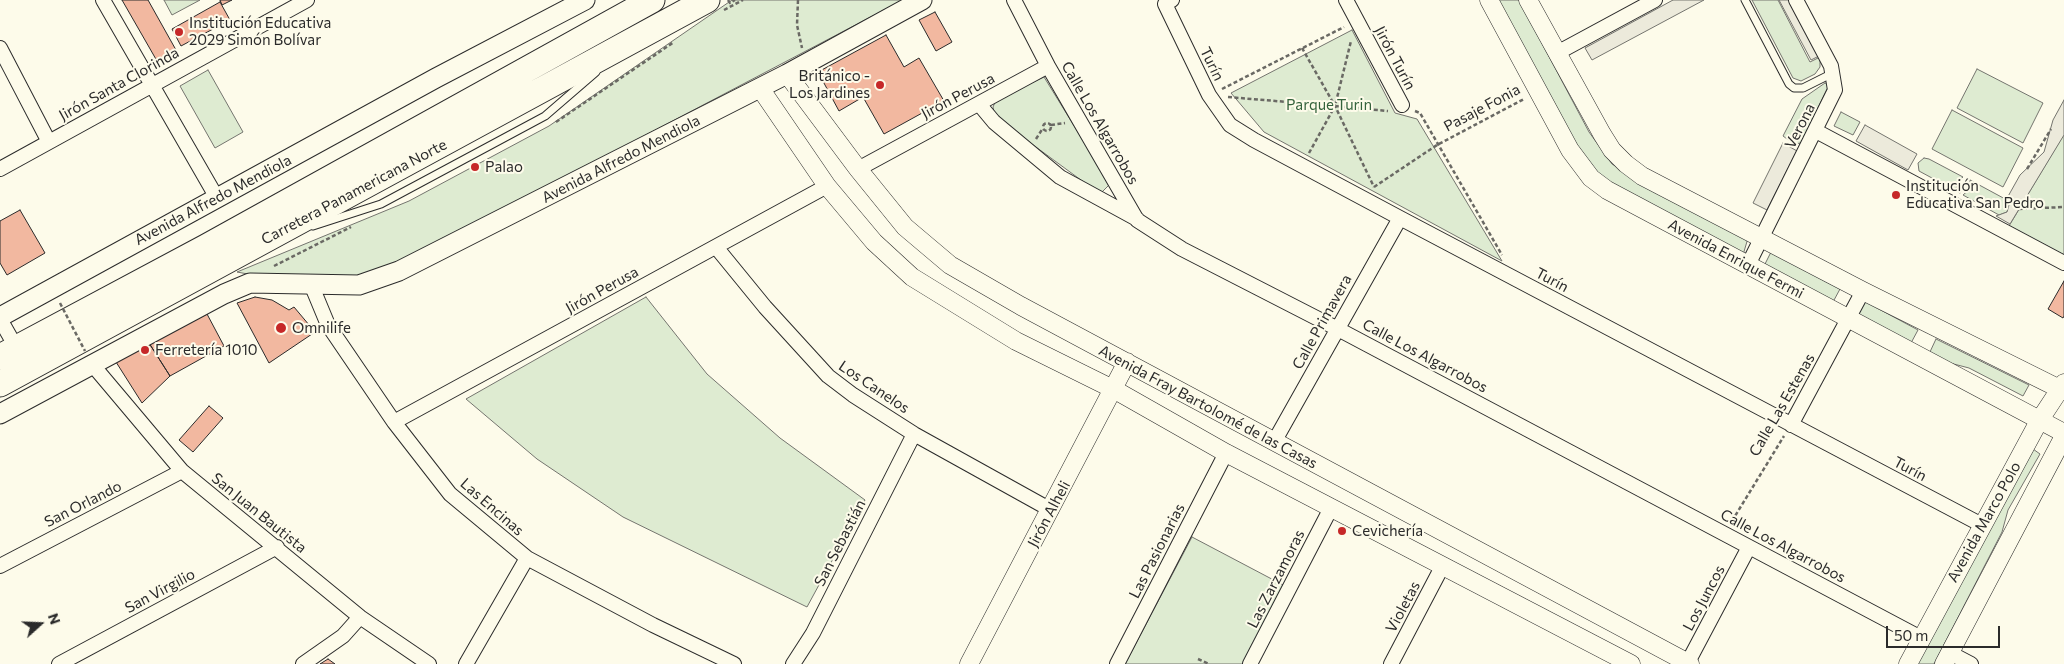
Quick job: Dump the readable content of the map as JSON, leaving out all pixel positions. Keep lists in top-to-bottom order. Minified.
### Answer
{"streets":{"highway":["Carretera Panamericana Norte"],"main road":["Avenida Alfredo Mendiola"],"street":["Jirón Turín","Turín","Jirón Santa Clorinda","Jirón Perusa","Calle Los Algarrobos","Verona","Avenida Enrique Fermi","Calle Primavera","Los Canelos","Calle Las Estenas","Avenida Fray Bartolomé de las Casas","San Orlando","Las Encinas","San Juan Bautista","Jirón Alheli","Avenida Marco Polo","San Sebastián","Las Pasionarias","Las Zarzamoras","San Virgilio","Los Juncos","Violetas"],"path":["Pasaje Fonia"]},"crossings":[["Turín","Calle Primavera"],["Turín","Calle Las Estenas"],["Turín","Avenida Marco Polo"],["Jirón Perusa","Calle Los Algarrobos"],["Jirón Perusa","Los Canelos"],["Jirón Perusa","Avenida Fray Bartolomé de las Casas"],["Jirón Perusa","Las Encinas"],["Pasaje Fonia","Avenida Enrique Fermi"],["Calle Los Algarrobos","Calle Primavera"],["Calle Los Algarrobos","Calle Las Estenas"],["Calle Los Algarrobos","Avenida Marco Polo"],["Calle Los Algarrobos","Los Juncos"],["Verona","Avenida Enrique Fermi"],["Avenida Alfredo Mendiola","Avenida Fray Bartolomé de las Casas"],["Avenida Alfredo Mendiola","Las Encinas"],["Avenida Alfredo Mendiola","San Juan Bautista"],["Avenida Enrique Fermi","Calle Las Estenas"],["Avenida Enrique Fermi","Avenida Marco Polo"],["Calle Primavera","Avenida Fray Bartolomé de las Casas"],["Los Canelos","Jirón Alheli"],["Los Canelos","San Sebastián"],["Avenida Fray Bartolomé de las Casas","Jirón Alheli"],["Avenida Fray Bartolomé de las Casas","Las Pasionarias"],["Avenida Fray Bartolomé de las Casas","Las Zarzamoras"],["Avenida Fray Bartolomé de las Casas","Los Juncos"],["Avenida Fray Bartolomé de las Casas","Violetas"],["San Orlando","San Juan Bautista"],["San Juan Bautista","San Virgilio"]],"parks":["Parque Turin"],"places":["Institución Educativa 2029 Simón Bolívar","Británico - Los Jardines","Palao","Institución Educativa San Pedro","Omnilife","Ferretería 1010","Cevichería"],"scale_bar":"50 m","north":"right"}
